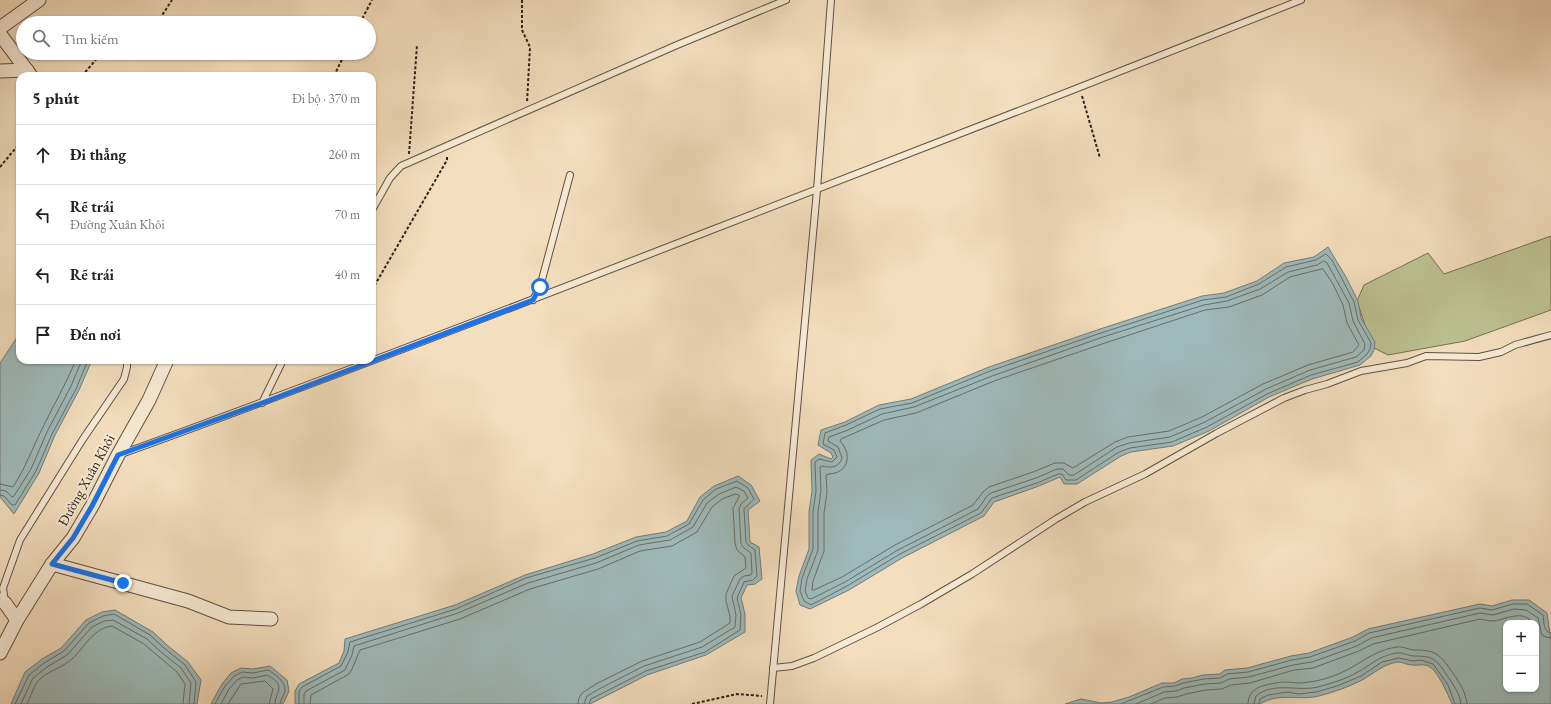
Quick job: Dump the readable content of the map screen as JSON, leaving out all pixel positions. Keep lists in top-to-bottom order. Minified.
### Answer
{"streets":{"street":["Đường Xuân Khôi"]},"page":{"search":"Tìm kiếm","heading":["5 phút","Đi bộ · 370 m"],"list":[["Đi thẳng","260 m"],["Rẽ trái","Đường Xuân Khôi","70 m"],["Rẽ trái","40 m"],"Đến nơi"],"map_buttons":["+","−"]}}
